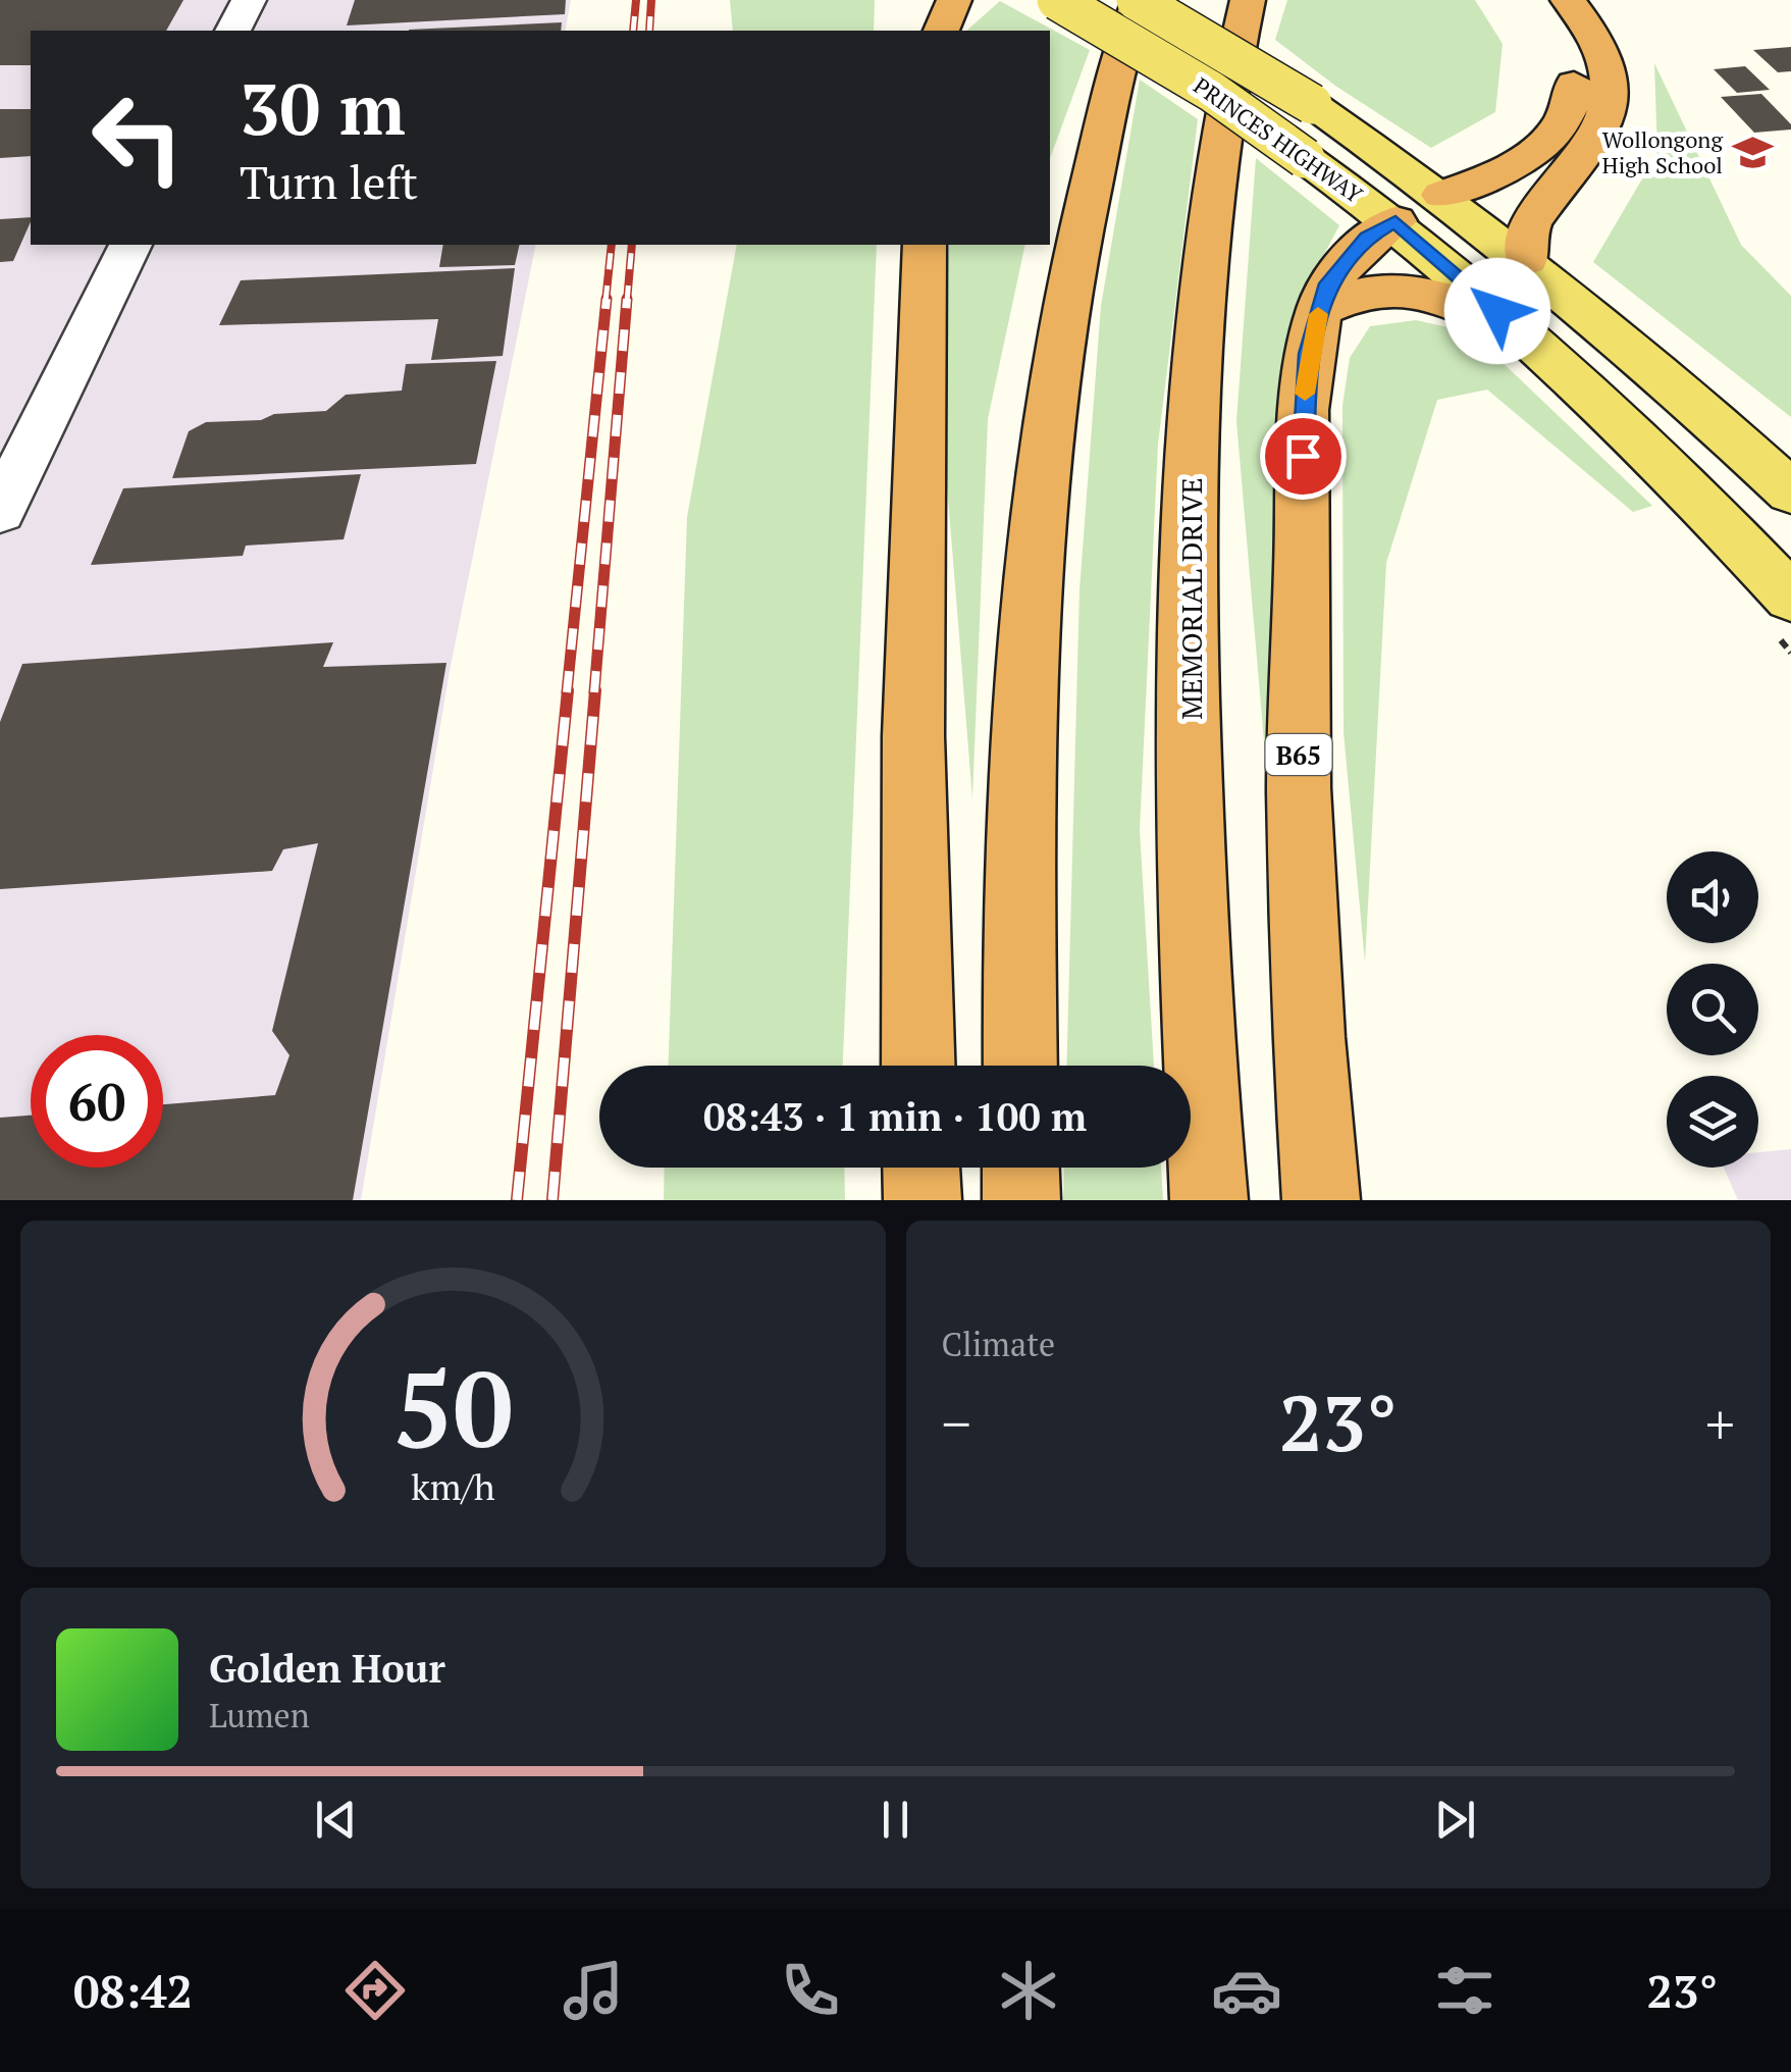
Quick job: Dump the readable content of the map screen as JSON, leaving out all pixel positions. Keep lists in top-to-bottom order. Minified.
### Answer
{"streets":{"highway":["MEMORIAL DRIVE","B65"],"main road":["PRINCES HIGHWAY"]},"crossings":[["PRINCES HIGHWAY","B65"]],"places":{"school or university":["Wollongong High School"]},"page":{"turn":["30 m","Turn left"],"limit":"60","trip":"08:43 · 1 min · 100 m","tile":"Climate","heat":["−","23°","+"],"song":["Golden Hour","Lumen"],"tabs":["08:42","23°"],"gauge":["50","km/h"]}}
